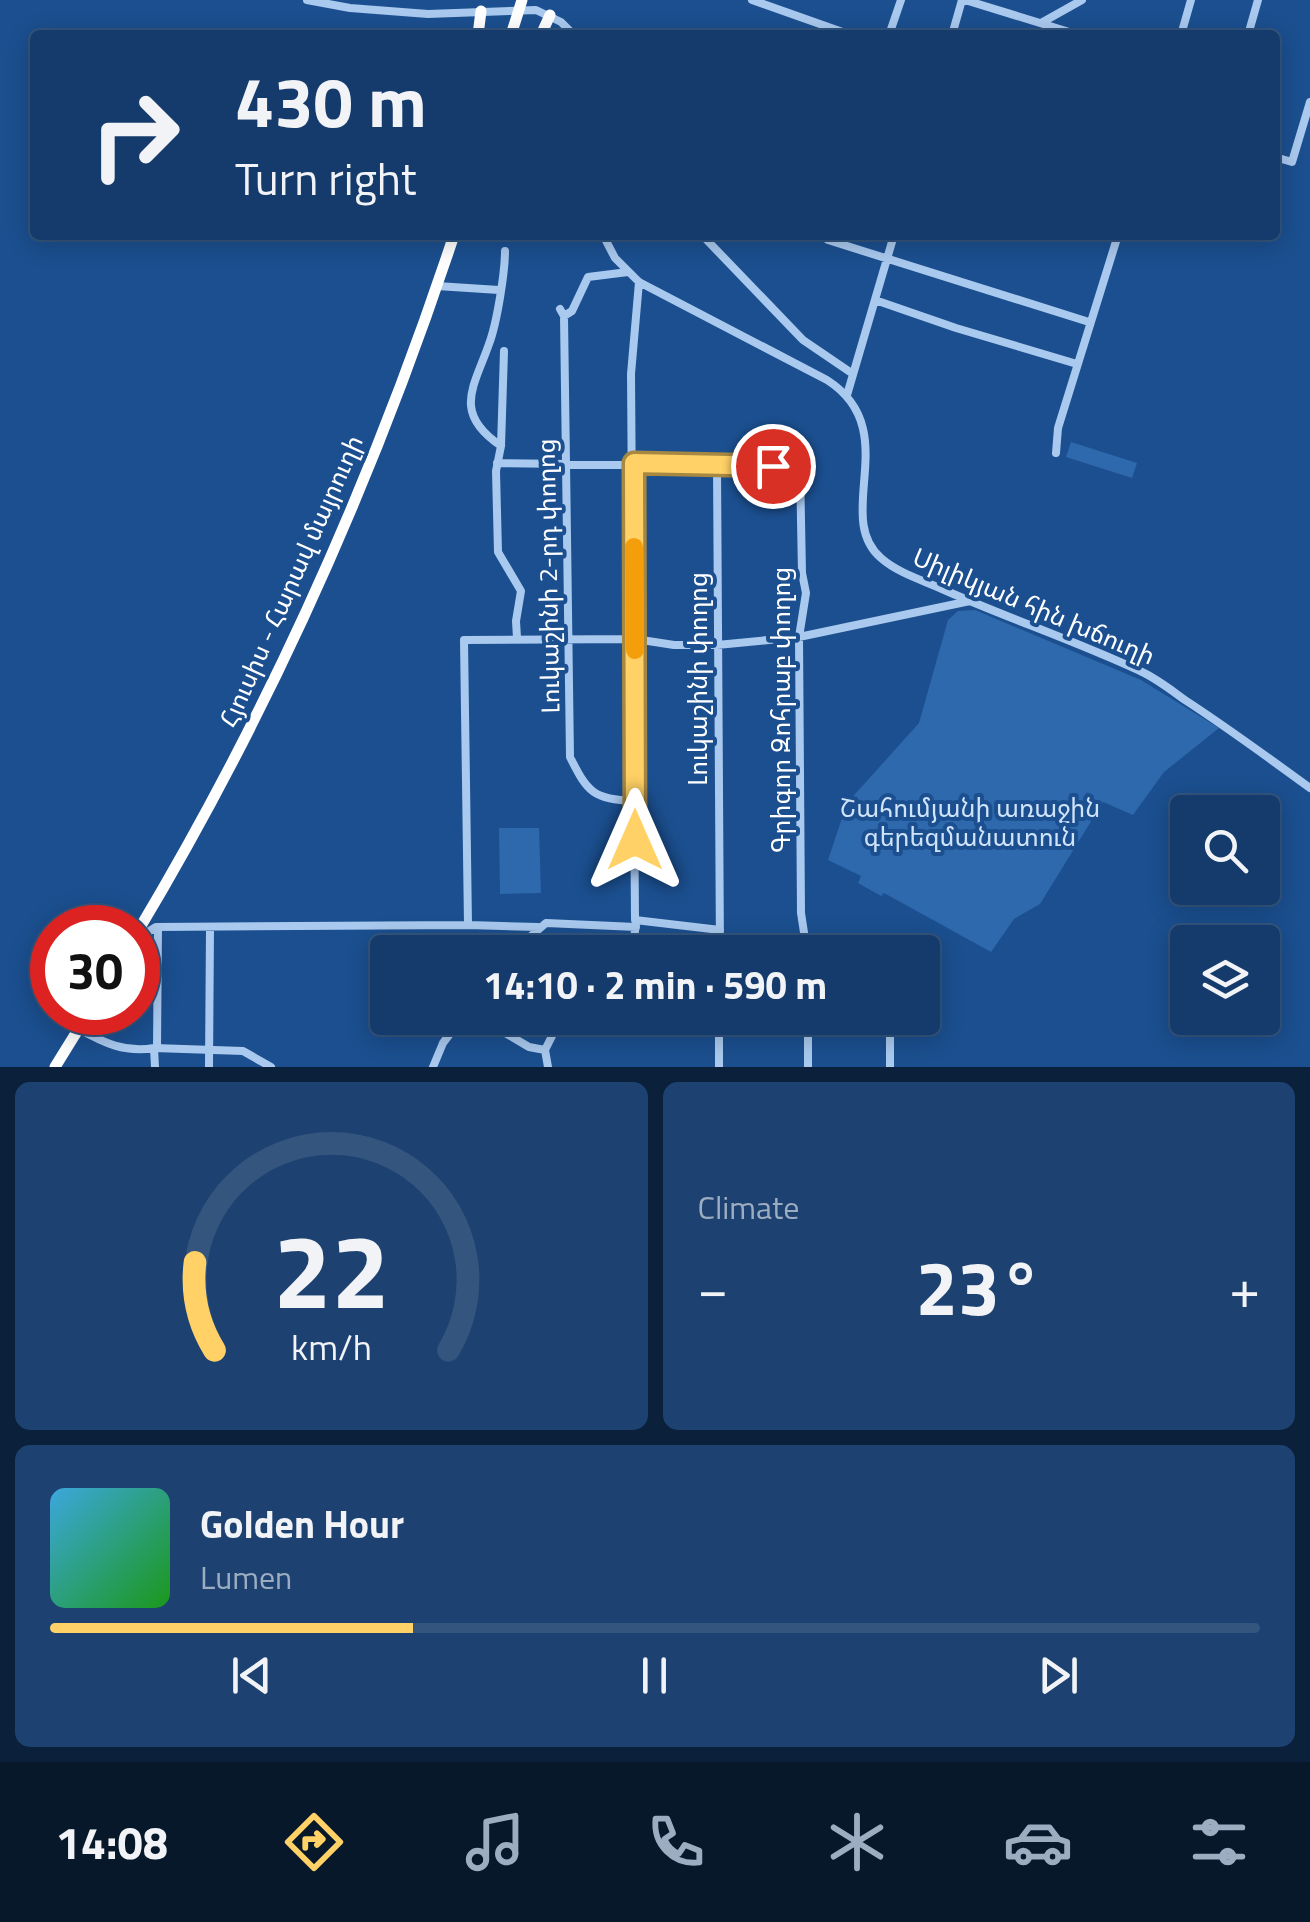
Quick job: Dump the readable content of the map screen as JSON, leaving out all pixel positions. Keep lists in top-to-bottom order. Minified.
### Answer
{"streets":{"highway":["Հյուսիս - Հարավ մայրուղի"],"street":["Լուկաշինի 2-րդ փողոց","Սիլիկյան հին խճուղի","Լուկաշինի փողոց","Գրիգոր Զոհրաբ փողոց"]},"crossings":[["Լուկաշինի փողոց","Գրիգոր Զոհրաբ փողոց"]],"parks":["Շահումյանի առաջին գերեզմանատուն"],"page":{"turn":["430 m","Turn right"],"limit":"30","trip":"14:10 · 2 min · 590 m","tile":"Climate","heat":["−","23°","+"],"song":["Golden Hour","Lumen"],"tabs":"14:08","gauge":["22","km/h"]}}
